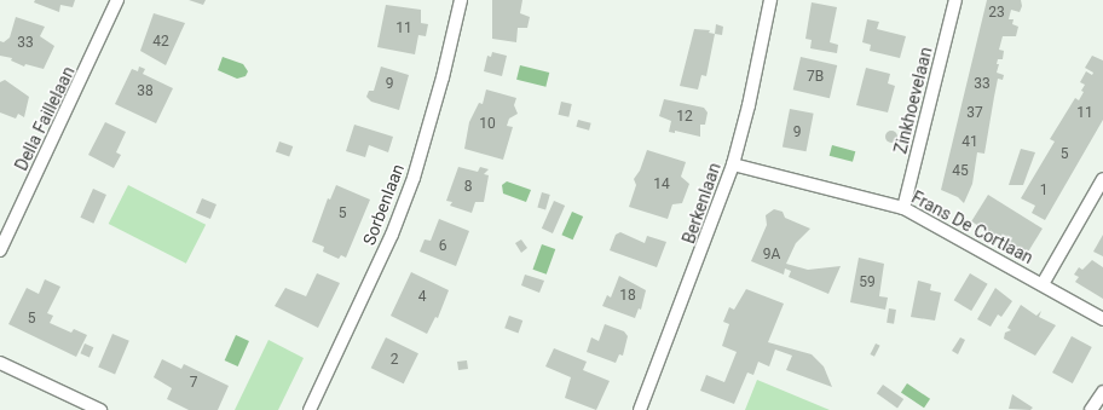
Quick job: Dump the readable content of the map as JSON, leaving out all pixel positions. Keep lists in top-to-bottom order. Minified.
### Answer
{"streets":{"street":["Zinkhoevelaan","Della Faillelaan","Berkenlaan","Sorbenlaan","Frans De Cortlaan"]},"crossings":[["Zinkhoevelaan","Frans De Cortlaan"],["Berkenlaan","Frans De Cortlaan"]],"house_numbers":["23","11","42","33","7B","9","33","38","37","11","12","10","9","41","5","45","14","8","1","5","6","9A","59","18","4","5","2","7"]}
